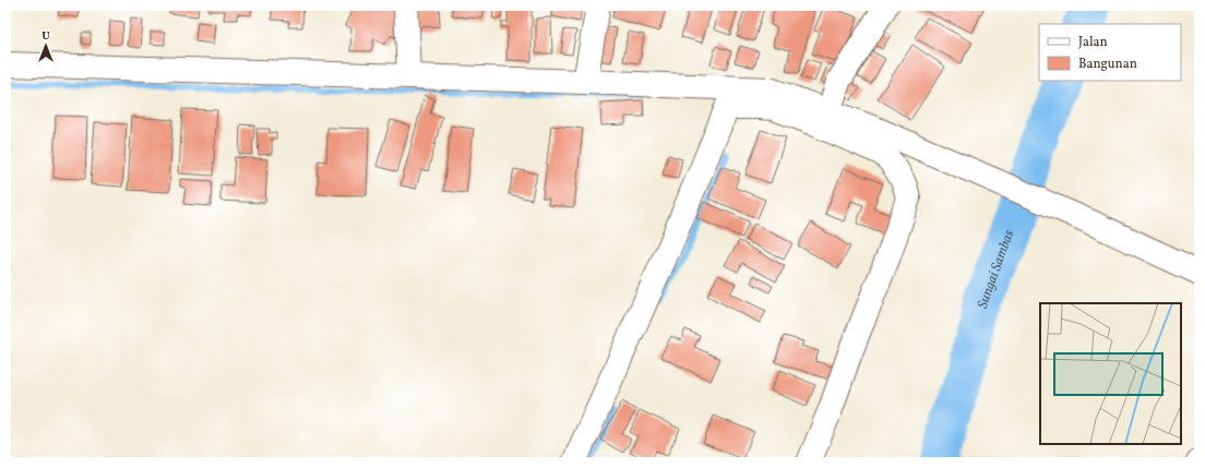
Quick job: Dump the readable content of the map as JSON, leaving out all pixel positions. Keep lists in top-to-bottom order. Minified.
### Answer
{"water":["Sungai Sambas"],"legend":["Jalan","Bangunan"],"north":"top"}
